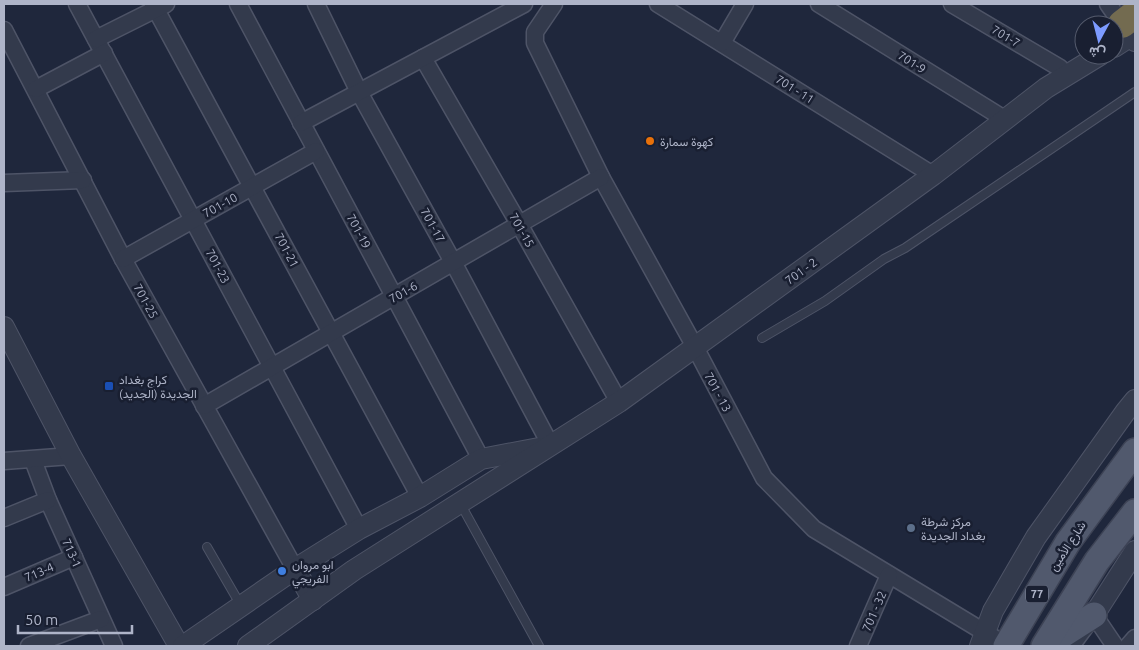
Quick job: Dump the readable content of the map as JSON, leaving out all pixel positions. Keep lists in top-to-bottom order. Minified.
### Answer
{"streets":{"main road":["شارع الأمين","77"],"street":["701-7","701-9","701 - 11","701-10","701-17","701-15","701-19","701-21","701-23","701 - 2","701-6","701-25","701 - 13","713-1","713-4","701 - 32"]},"crossings":[["701-9","701 - 2"],["701 - 11","701 - 2"],["701-10","701-19"],["701-10","701-21"],["701-10","701-23"],["701-10","701-25"],["701-17","701 - 2"],["701-17","701-6"],["701-15","701 - 2"],["701-15","701-6"],["701-19","701-6"],["701-21","701-6"],["701-23","701-6"],["701 - 2","701 - 13"],["701-6","701-25"],["701-6","701 - 13"],["701 - 13","شارع الأمين"],["701 - 13","701 - 32"],["713-1","713-4"]],"places":{"other":["كهوة سمارة","مركز شرطة بغداد الجديدة","ابو مروان الفريجي"],"transit":["كراج بغداد الجديدة (الجديد)"]},"scale_bar":"50 m","north":"bottom"}
